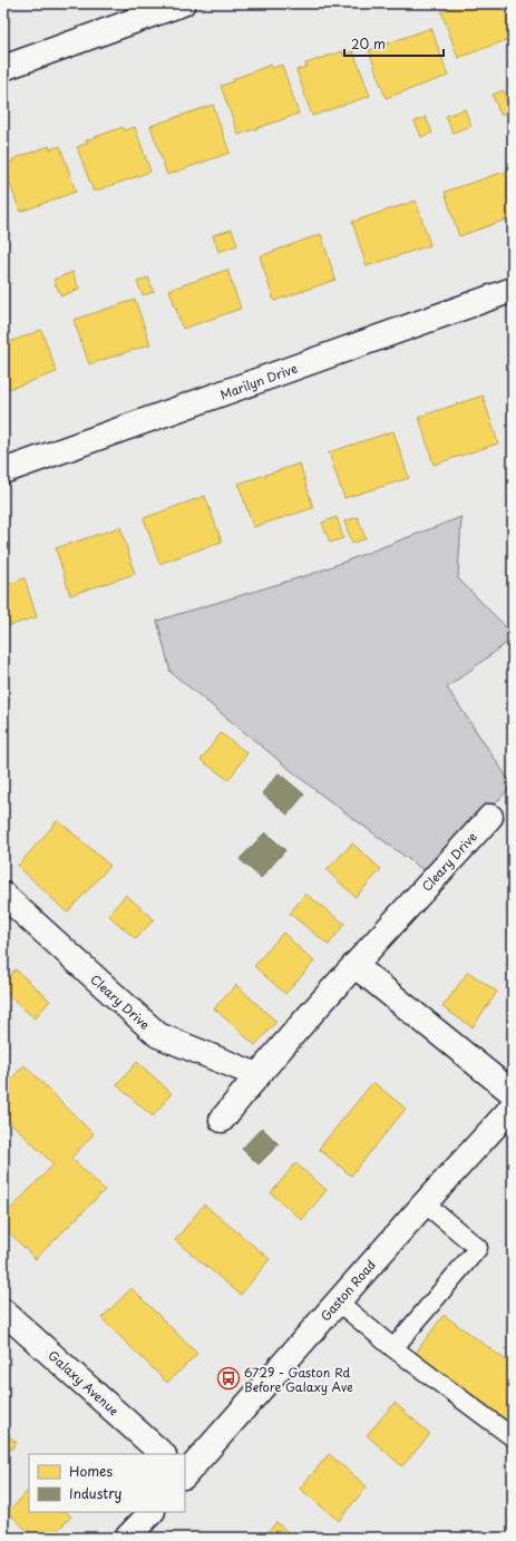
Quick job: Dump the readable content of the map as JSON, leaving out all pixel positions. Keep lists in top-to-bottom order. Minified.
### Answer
{"streets":{"street":["Marilyn Drive","Cleary Drive","Gaston Road","Galaxy Avenue"]},"places":{"bus stop":["6729 - Gaston Rd Before Galaxy Ave"]},"legend":["Homes","Industry"],"scale_bar":"20 m"}
